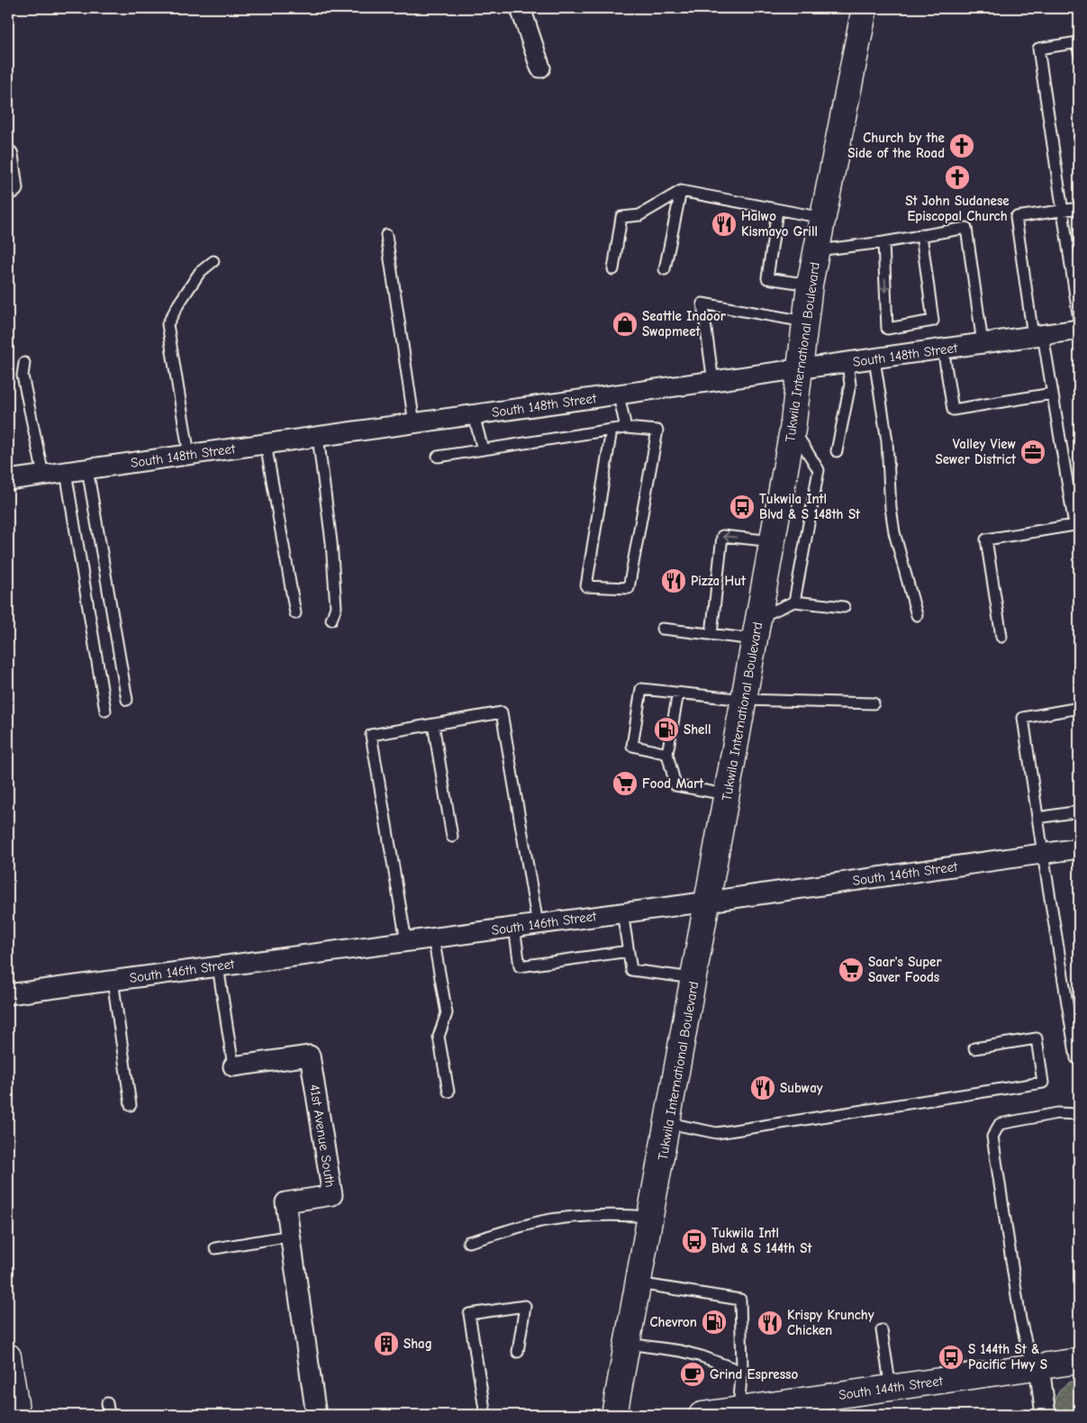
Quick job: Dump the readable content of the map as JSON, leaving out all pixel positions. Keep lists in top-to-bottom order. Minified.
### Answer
{"streets":{"main road":["Tukwila International Boulevard","South 144th Street"],"street":["South 148th Street","South 146th Street","41st Avenue South"]},"crossings":[["Tukwila International Boulevard","South 148th Street"],["Tukwila International Boulevard","South 146th Street"]],"places":{"church":["Church by the Side of the Road","St John Sudanese Episcopal Church"],"restaurant":["Halwo Kismayo Grill","Pizza Hut","Subway","Krispy Krunchy Chicken"],"shop":["Seattle Indoor Swapmeet"],"office":["Valley View Sewer District"],"bus stop":["Tukwila Intl Blvd & S 148th St","Tukwila Intl Blvd & S 144th St","S 144th St & Pacific Hwy S"],"fuel station":["Shell","Chevron"],"supermarket":["Food Mart","Saar's Super Saver Foods"],"building":["Shag"],"cafe":["Grind Espresso"]}}
